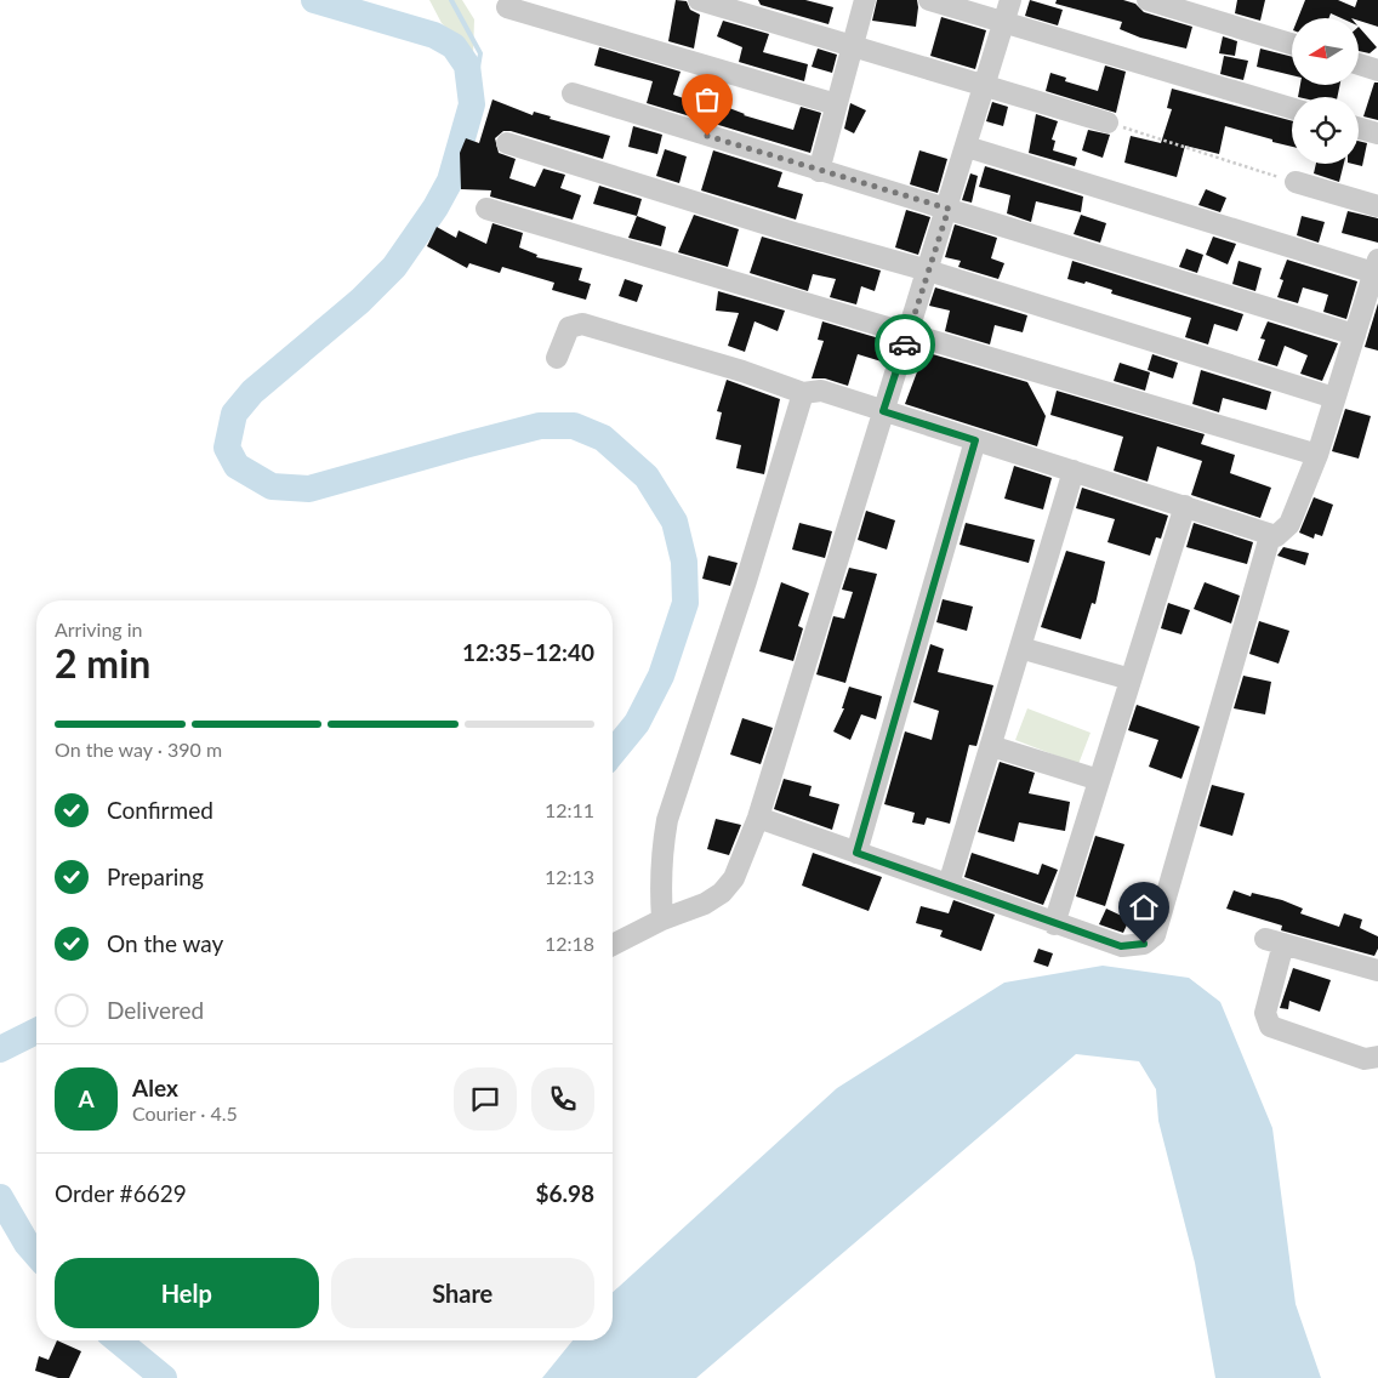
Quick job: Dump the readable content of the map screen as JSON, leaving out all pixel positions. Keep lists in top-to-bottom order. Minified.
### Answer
{"north":"left","page":{"heading":["2 min","Arriving in","12:35–12:40"],"panel":["Alex","Courier · 4.5","Order #6629","$6.98"],"bar":"On the way · 390 m","list":[["Confirmed","12:11"],["Preparing","12:13"],["On the way","12:18"],"Delivered"],"round":"A","buttons":["Help","Share"]}}
